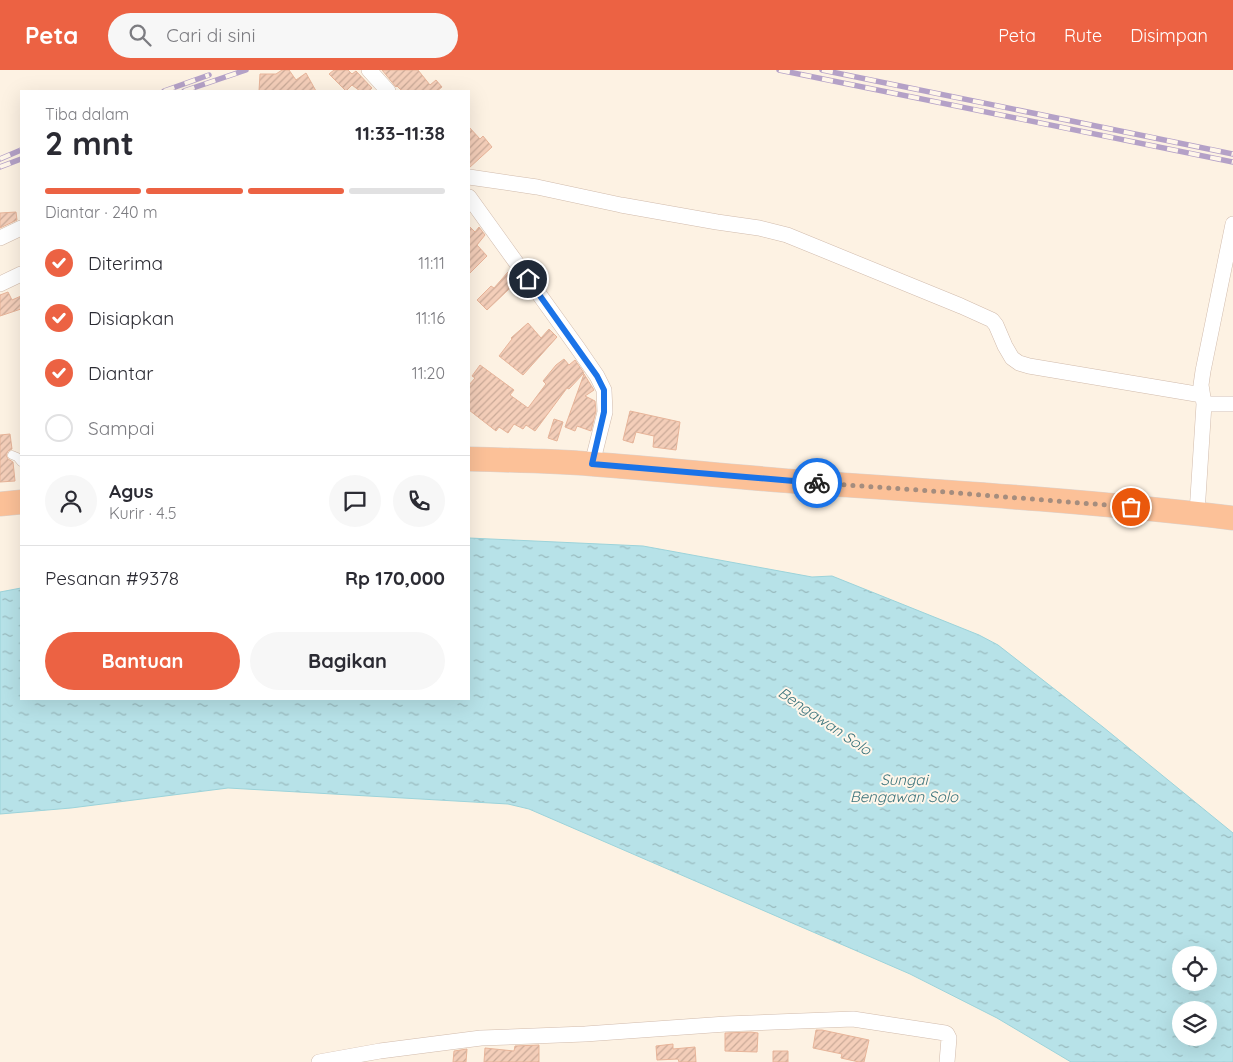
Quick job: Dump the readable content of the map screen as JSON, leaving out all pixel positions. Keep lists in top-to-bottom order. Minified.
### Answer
{"water":["Bengawan Solo","Sungai Bengawan Solo"],"page":{"header":"Peta","search":"Cari di sini","nav":["Peta","Rute","Disimpan"],"heading":["2 mnt","Tiba dalam","11:33–11:38"],"panel":["Agus","Kurir · 4.5","Pesanan #9378","Rp 170,000"],"bar":"Diantar · 240 m","list":[["Diterima","11:11"],["Disiapkan","11:16"],["Diantar","11:20"],"Sampai"],"buttons":["Bantuan","Bagikan"]}}
